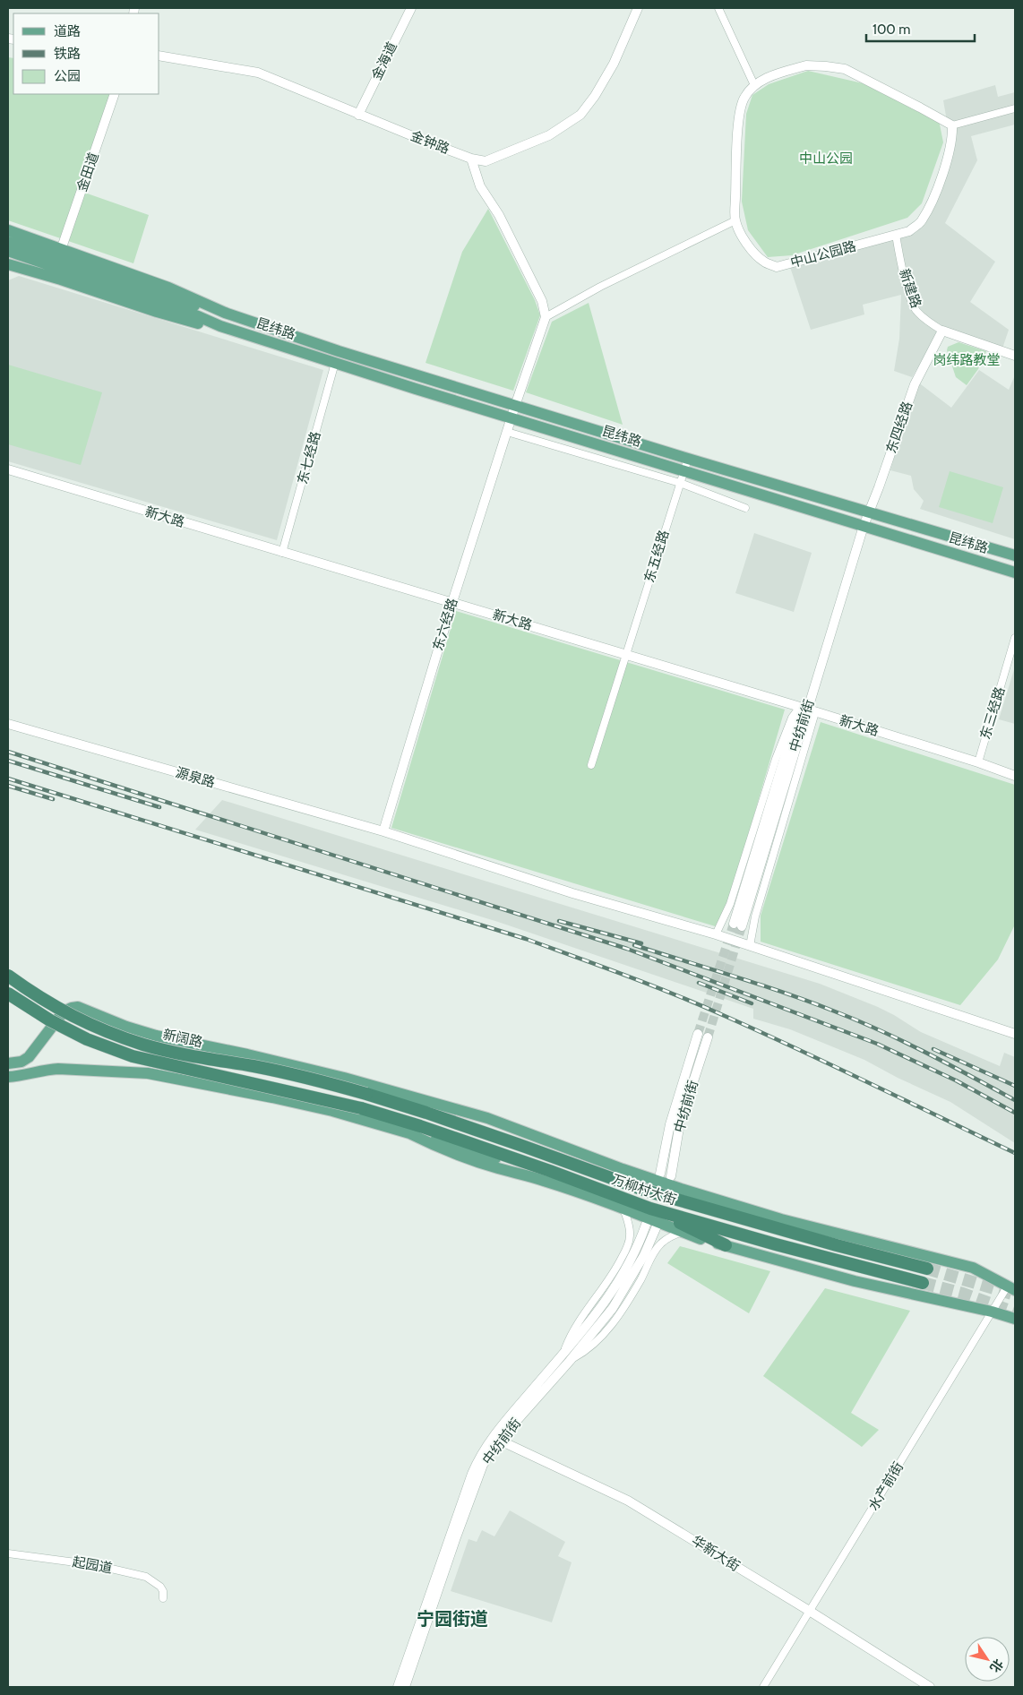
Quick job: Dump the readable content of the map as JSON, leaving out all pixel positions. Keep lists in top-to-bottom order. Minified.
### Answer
{"streets":{"highway":["新阔路","万柳村大街"],"main road":["昆纬路"],"street":["金海道","金钟路","金田道","中山公园路","新建路","东四经路","东七经路","新大路","东五经路","东六经路","东三经路","中纺前街","源泉路","水产前街","华新大街","起园道"]},"crossings":[["金海道","金钟路"],["中山公园路","新建路"],["新建路","东四经路"],["昆纬路","东四经路"],["昆纬路","东七经路"],["昆纬路","东五经路"],["昆纬路","东六经路"],["昆纬路","中纺前街"],["东四经路","中纺前街"],["东七经路","新大路"],["新大路","东五经路"],["新大路","东六经路"],["新大路","东三经路"],["新大路","中纺前街"],["东六经路","源泉路"],["中纺前街","华新大街"],["新阔路","万柳村大街"],["水产前街","华新大街"]],"districts":["宁园街道"],"parks":["中山公园","岗纬路教堂"],"legend":["道路","铁路","公园"],"scale_bar":"100 m","north":"bottom right"}
